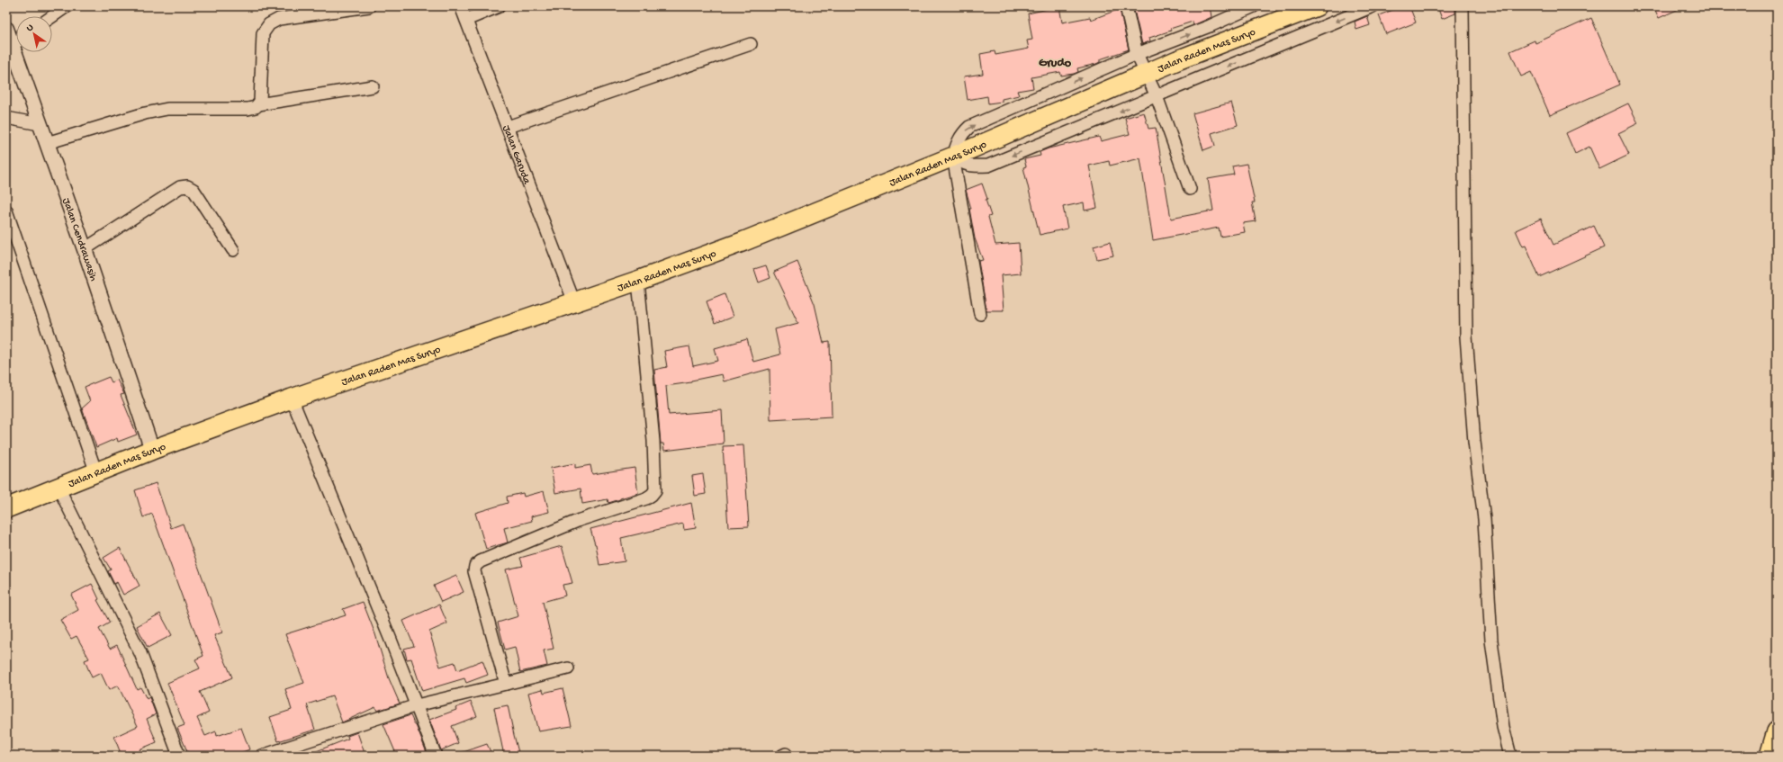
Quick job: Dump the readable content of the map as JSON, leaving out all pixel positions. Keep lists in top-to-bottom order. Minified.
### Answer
{"streets":{"main road":["Jalan Raden Mas Suryo"],"street":["Jalan Garuda","Jalan Cendrawasih"]},"crossings":[["Jalan Raden Mas Suryo","Jalan Garuda"],["Jalan Raden Mas Suryo","Jalan Cendrawasih"]],"districts":["Grudo"],"north":"top left"}
